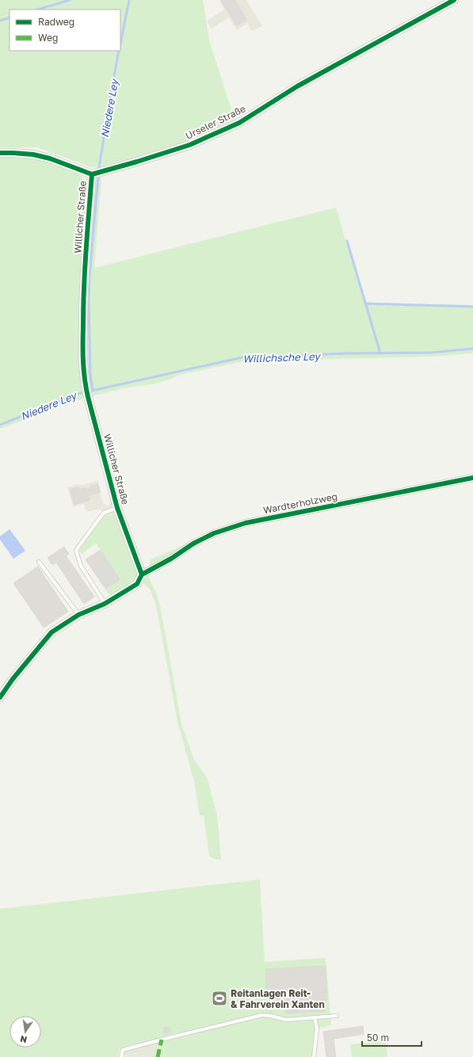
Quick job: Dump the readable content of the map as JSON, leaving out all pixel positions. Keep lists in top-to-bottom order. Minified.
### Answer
{"streets":{"street":["Urseler Straße","Willicher Straße","Wardterholzweg"]},"crossings":[["Urseler Straße","Willicher Straße"],["Willicher Straße","Wardterholzweg"]],"water":["Niedere Ley","Willichsche Ley"],"places":{"sports":["Reitanlagen Reit- & Fahrverein Xanten"]},"legend":["Radweg","Weg"],"scale_bar":"50 m","north":"bottom"}
